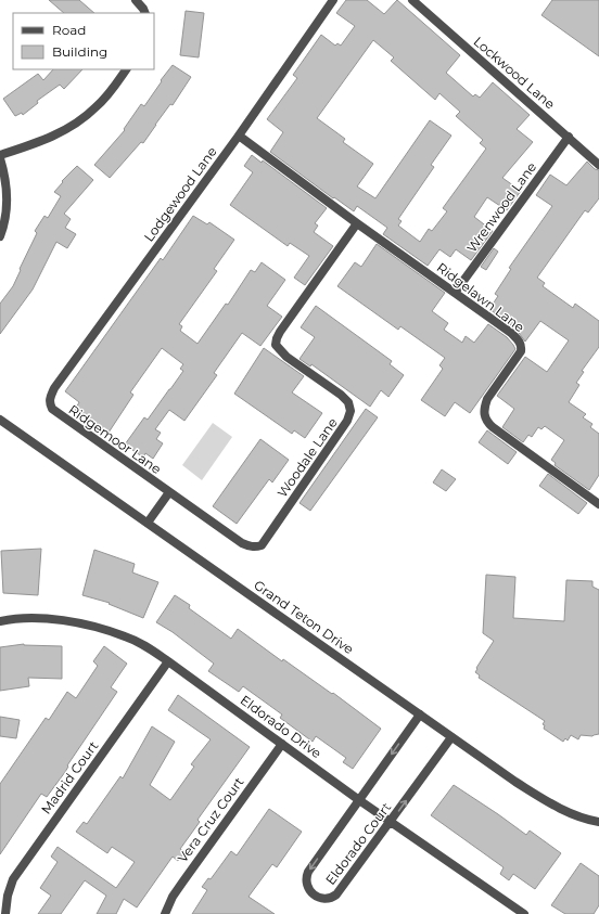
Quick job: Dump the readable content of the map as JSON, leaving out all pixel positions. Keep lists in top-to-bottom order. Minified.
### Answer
{"streets":{"street":["Lockwood Lane","Lodgewood Lane","Wrenwood Lane","Ridgelawn Lane","Ridgemoor Lane","Woodale Lane","Grand Teton Drive","Eldorado Drive","Madrid Court","Vera Cruz Court","Eldorado Court"]},"crossings":[["Lockwood Lane","Wrenwood Lane"],["Lodgewood Lane","Ridgelawn Lane"],["Lodgewood Lane","Ridgemoor Lane"],["Wrenwood Lane","Ridgelawn Lane"],["Ridgelawn Lane","Woodale Lane"],["Ridgemoor Lane","Woodale Lane"],["Grand Teton Drive","Eldorado Court"],["Eldorado Drive","Madrid Court"],["Eldorado Drive","Vera Cruz Court"],["Eldorado Drive","Eldorado Court"]],"legend":["Road","Building"]}
